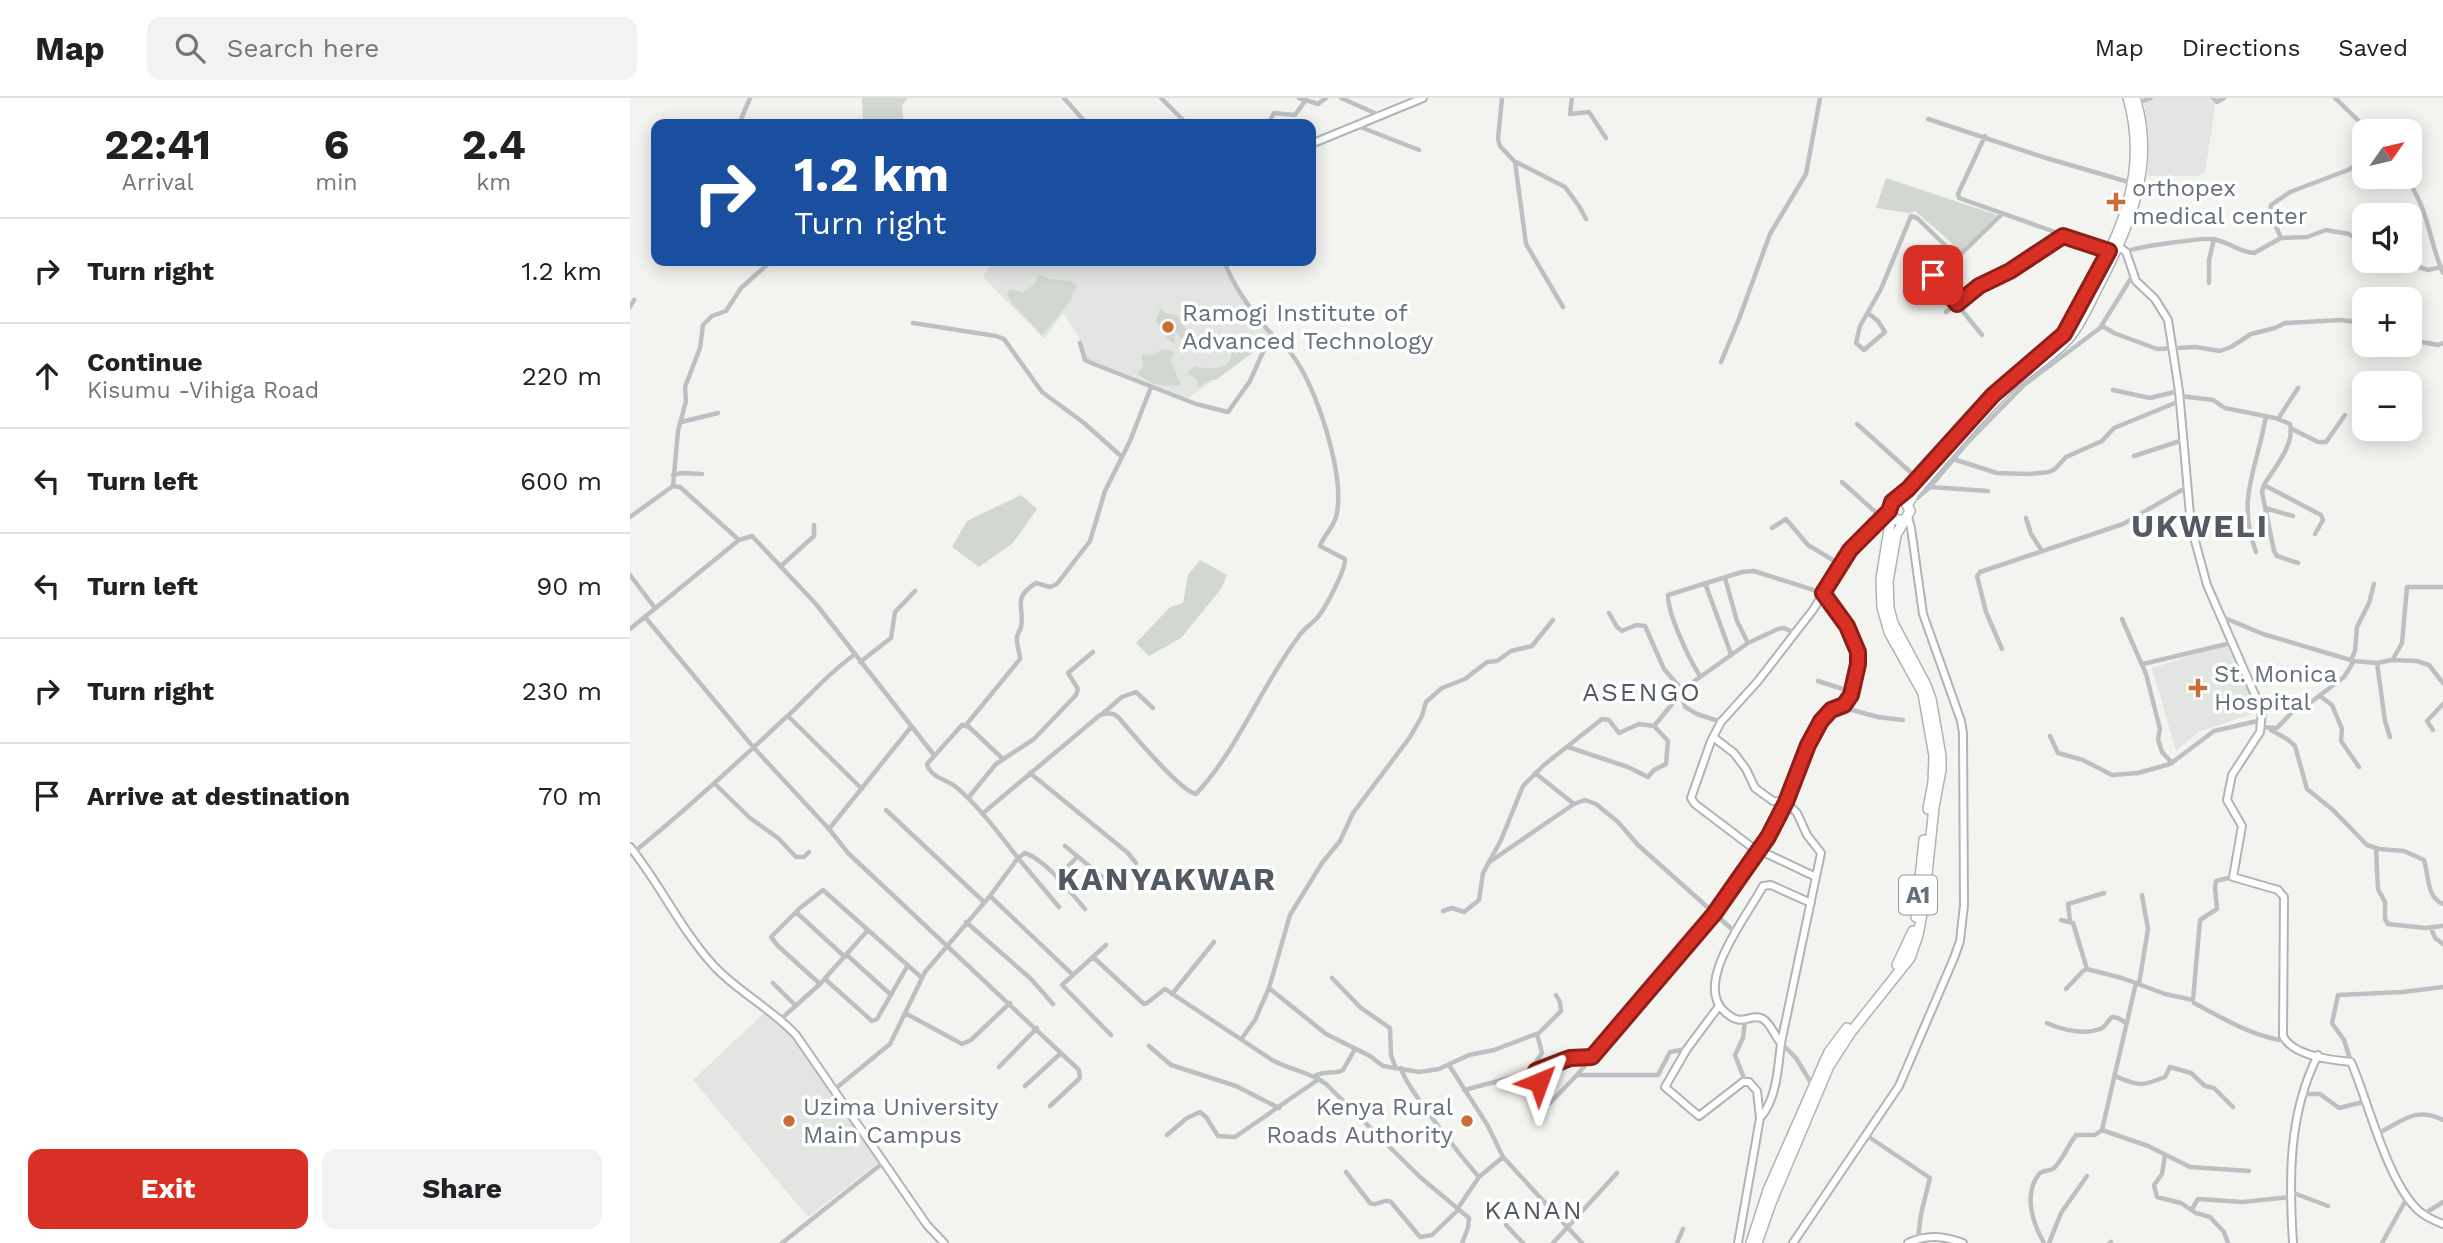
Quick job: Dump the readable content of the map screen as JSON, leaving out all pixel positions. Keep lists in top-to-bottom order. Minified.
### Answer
{"streets":{"highway":["A1"]},"districts":["UKWELI","ASENGO","KANYAKWAR","KANAN"],"places":{"health":["orthopex medical center","St. Monica Hospital"],"other":["Ramogi Institute of Advanced Technology","Uzima University Main Campus","Kenya Rural Roads Authority"]},"north":"top right","page":{"header":"Map","search":"Search here","nav":["Map","Directions","Saved"],"eta":["22:41","Arrival","6","min","2.4","km"],"map_buttons":["+","−"],"turn":["1.2 km","Turn right"],"list":[{"name":"Turn right","value":"1.2 km"},{"name":"Continue","note":"Kisumu -Vihiga Road","value":"220 m"},{"name":"Turn left","value":"600 m"},{"name":"Turn left","value":"90 m"},{"name":"Turn right","value":"230 m"},{"name":"Arrive at destination","value":"70 m"}],"buttons":["Exit","Share"]}}
